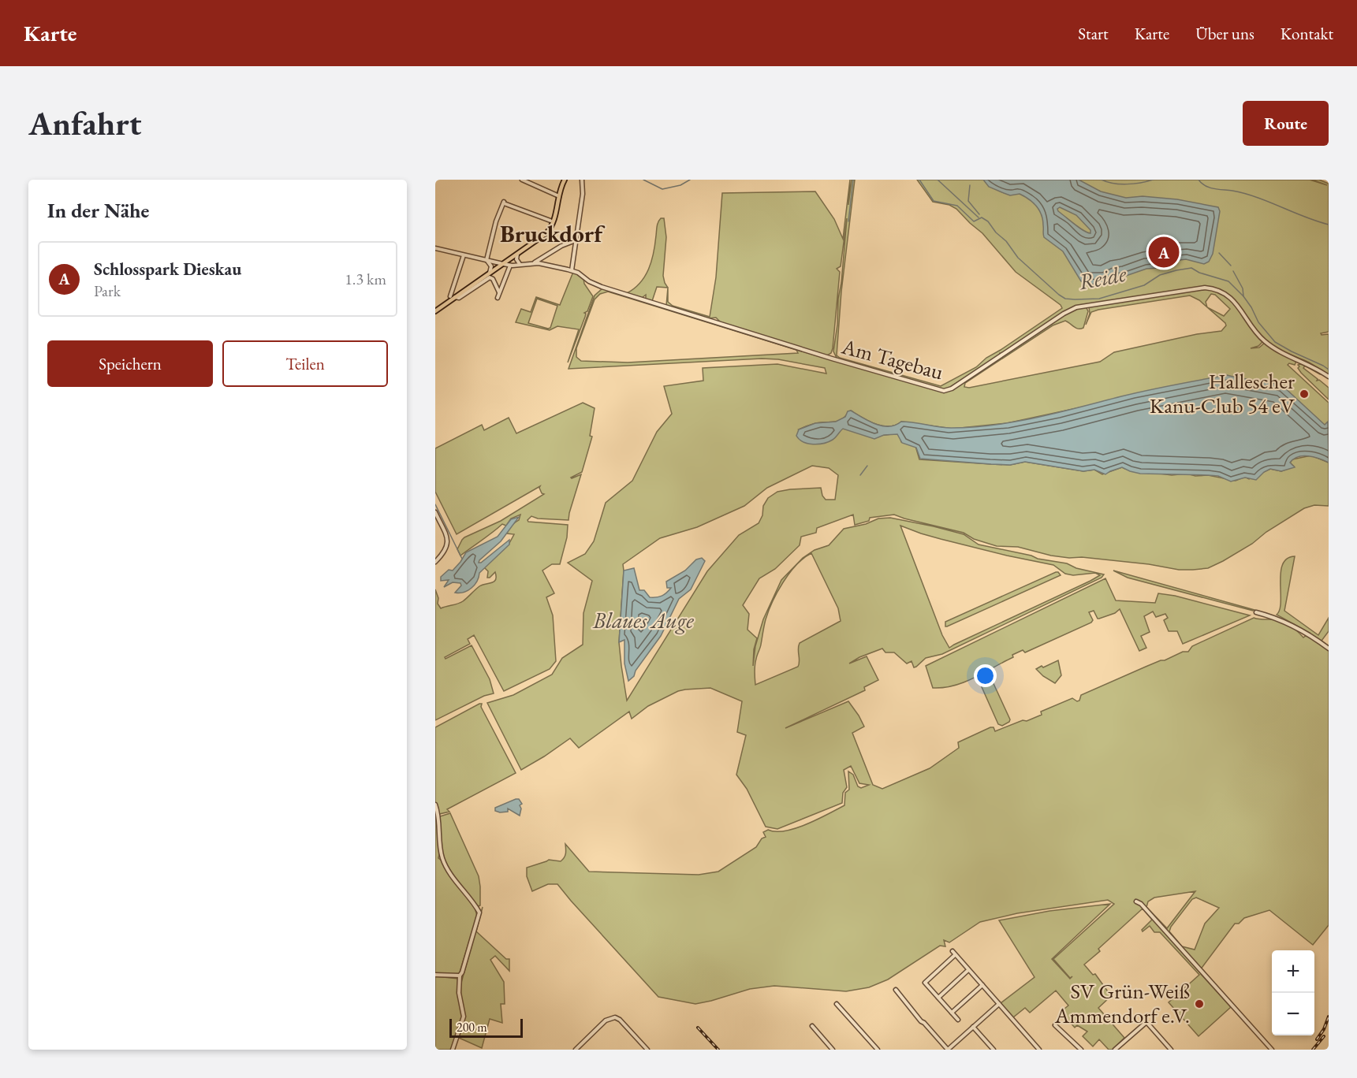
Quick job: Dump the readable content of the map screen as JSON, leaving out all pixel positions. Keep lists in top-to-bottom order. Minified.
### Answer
{"streets":{"street":["Am Tagebau"]},"districts":["Bruckdorf"],"water":["Reide","Blaues Auge"],"places":["Hallescher Kanu-Club 54 eV","SV Grün-Weiß Ammendorf e.V."],"scale_bar":"200 m","page":{"header":"Karte","nav":["Start","Karte","Über uns","Kontakt"],"buttons":["Route",["Speichern","Teilen"]],"title":"Anfahrt","heading":"In der Nähe","pins":"A","list":[{"mark":"A","name":"Schlosspark Dieskau","note":"Park","value":"1.3 km"}],"map_buttons":["+","−"],"scale":"200 m"}}
